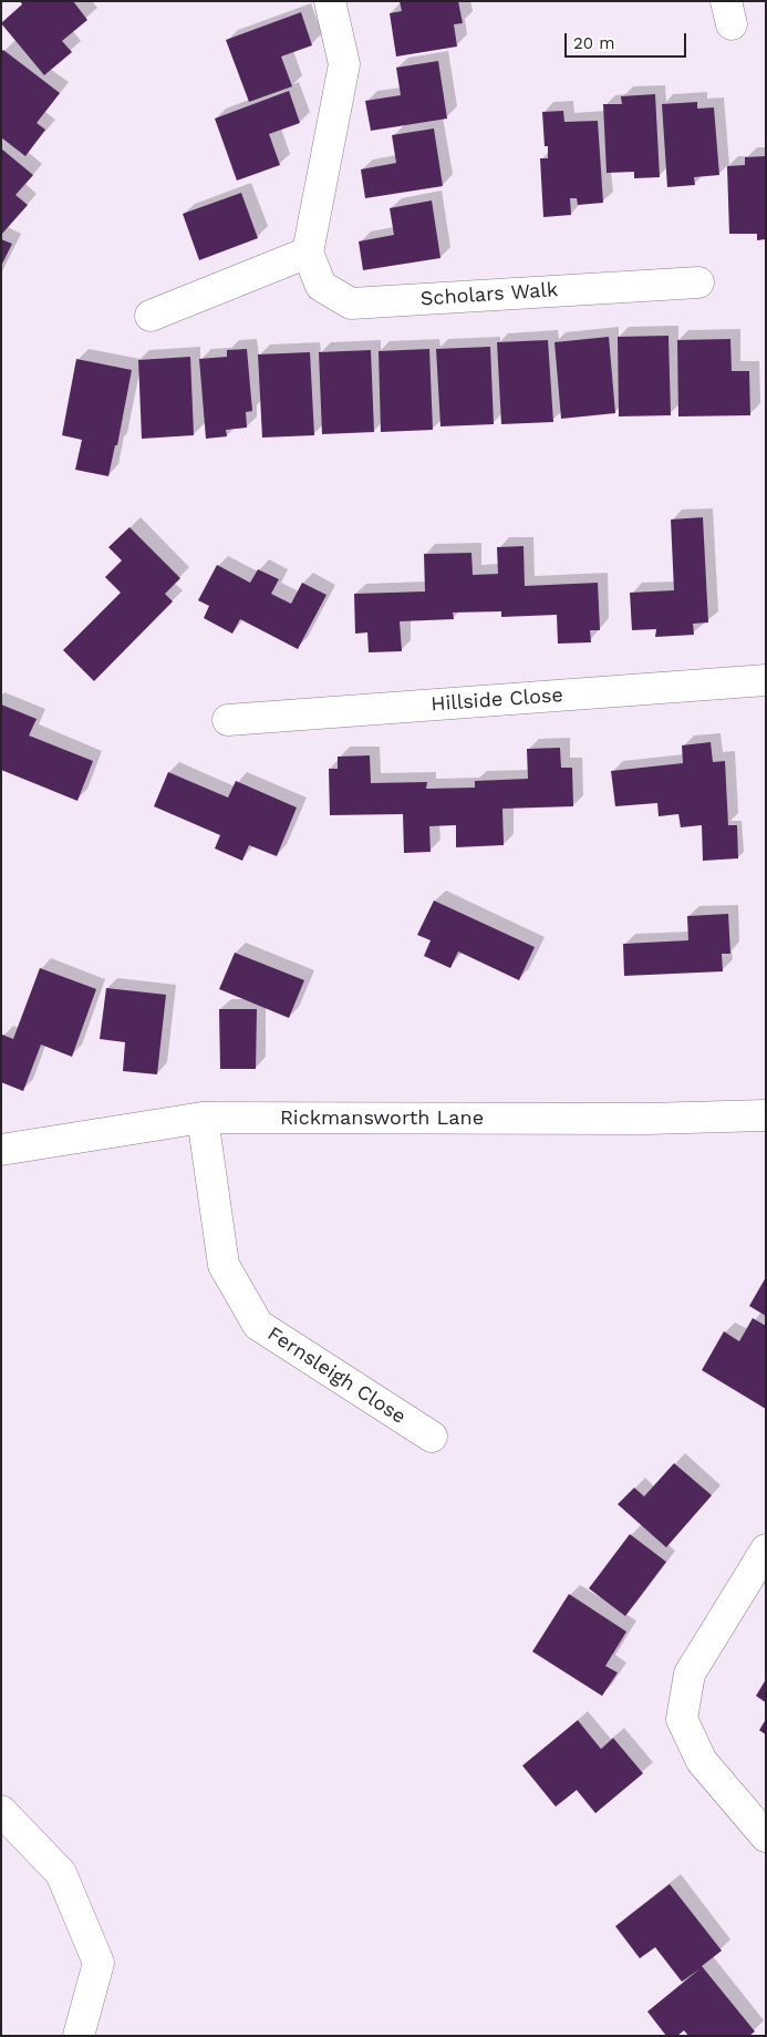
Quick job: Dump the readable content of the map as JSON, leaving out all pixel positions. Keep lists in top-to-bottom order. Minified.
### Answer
{"streets":{"street":["Scholars Walk","Hillside Close","Rickmansworth Lane","Fernsleigh Close"]},"crossings":[["Rickmansworth Lane","Fernsleigh Close"]],"scale_bar":"20 m"}
